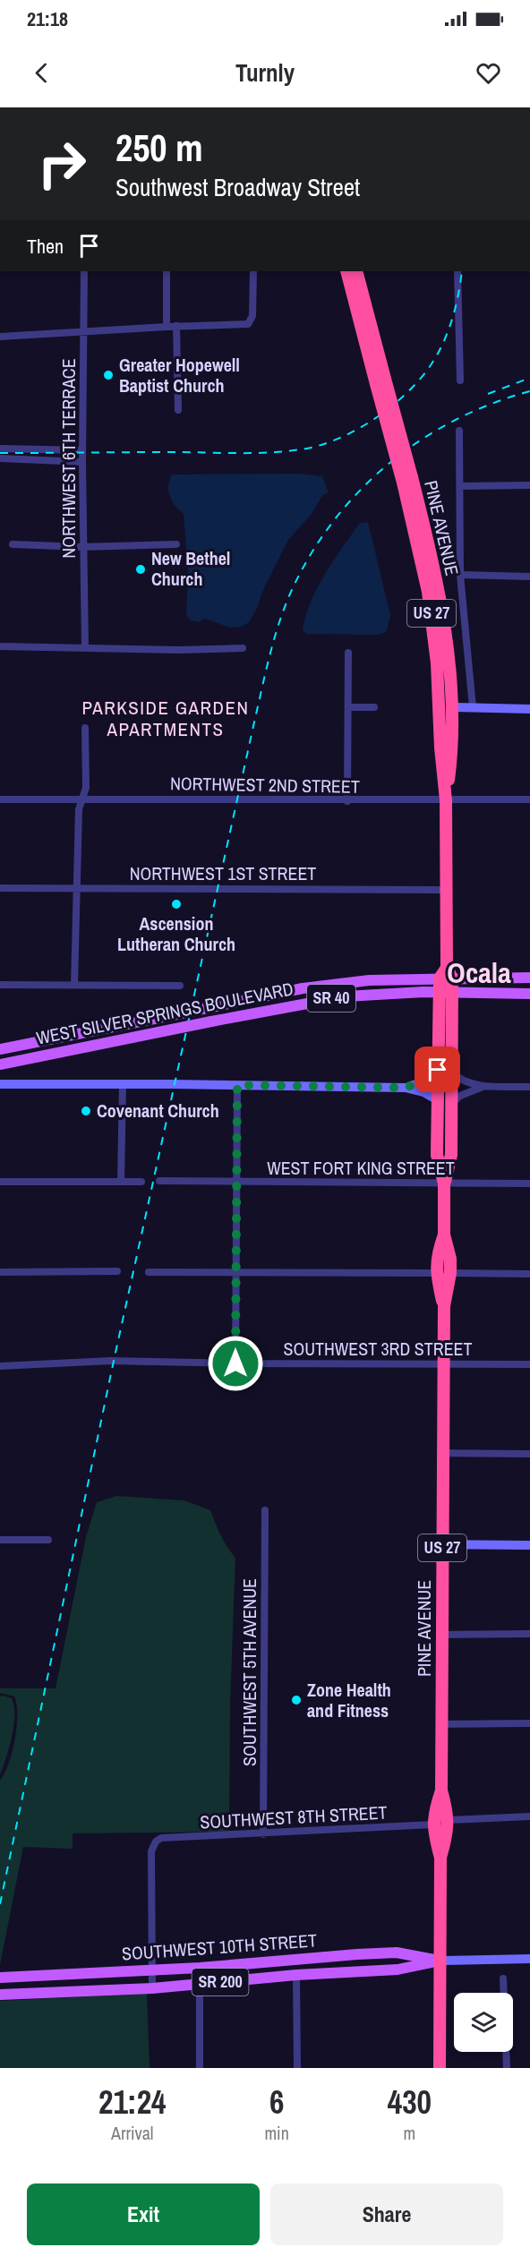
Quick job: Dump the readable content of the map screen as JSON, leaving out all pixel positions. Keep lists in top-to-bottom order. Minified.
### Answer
{"streets":{"highway":["PINE AVENUE","US 27"],"main road":["SR 40","WEST SILVER SPRINGS BOULEVARD","SOUTHWEST 10TH STREET","SR 200"],"street":["NORTHWEST 6TH TERRACE","NORTHWEST 2ND STREET","NORTHWEST 1ST STREET","WEST FORT KING STREET","SOUTHWEST 3RD STREET","SOUTHWEST 5TH AVENUE","SOUTHWEST 8TH STREET"]},"crossings":[["PINE AVENUE","NORTHWEST 2ND STREET"],["PINE AVENUE","NORTHWEST 1ST STREET"],["PINE AVENUE","WEST SILVER SPRINGS BOULEVARD"],["PINE AVENUE","WEST FORT KING STREET"],["PINE AVENUE","SOUTHWEST 3RD STREET"],["PINE AVENUE","SOUTHWEST 8TH STREET"],["PINE AVENUE","SOUTHWEST 10TH STREET"],["SOUTHWEST 5TH AVENUE","SOUTHWEST 8TH STREET"],["SOUTHWEST 8TH STREET","SOUTHWEST 10TH STREET"]],"districts":["PARKSIDE GARDEN APARTMENTS","Ocala"],"places":["Greater Hopewell Baptist Church","New Bethel Church","Ascension Lutheran Church","Covenant Church","Zone Health and Fitness"],"page":{"status":"21:18","header":"Turnly","turn":["250 m","Southwest Broadway Street"],"then":"Then","eta":["21:24","Arrival","6","min","430","m"],"buttons":["Exit","Share"]}}
